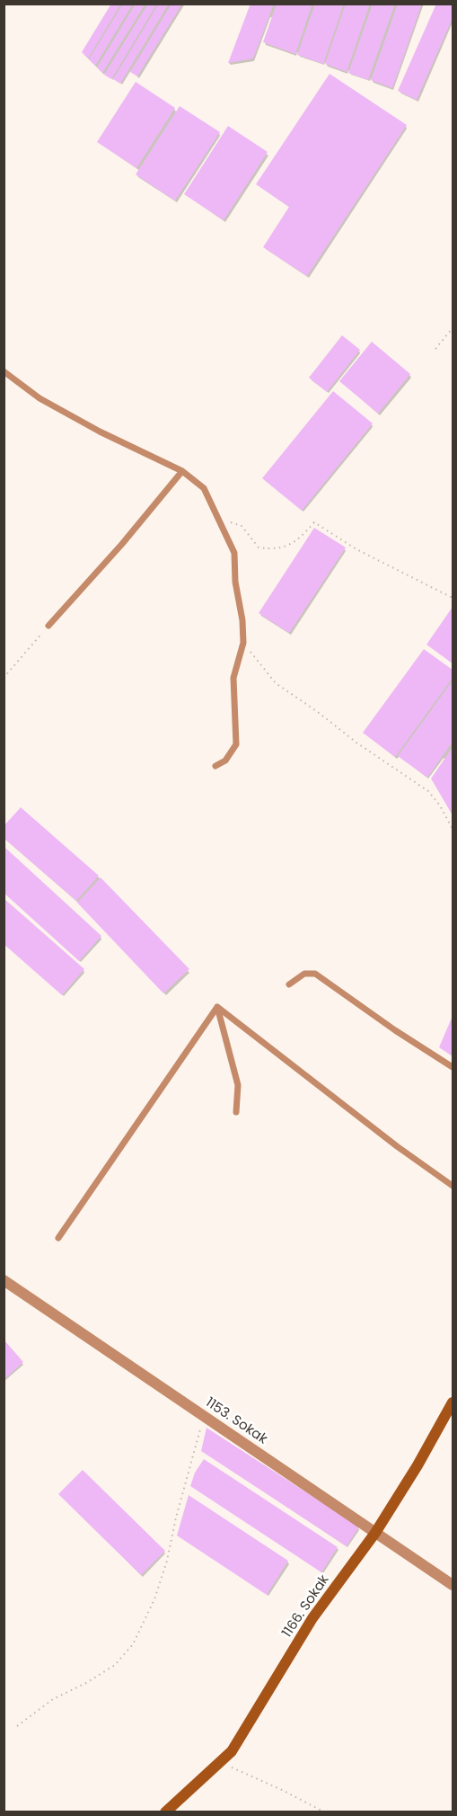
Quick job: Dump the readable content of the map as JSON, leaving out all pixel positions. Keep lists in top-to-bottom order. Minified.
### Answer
{"streets":{"street":["1153. Sokak","1166. Sokak"]},"crossings":[["1153. Sokak","1166. Sokak"]]}
